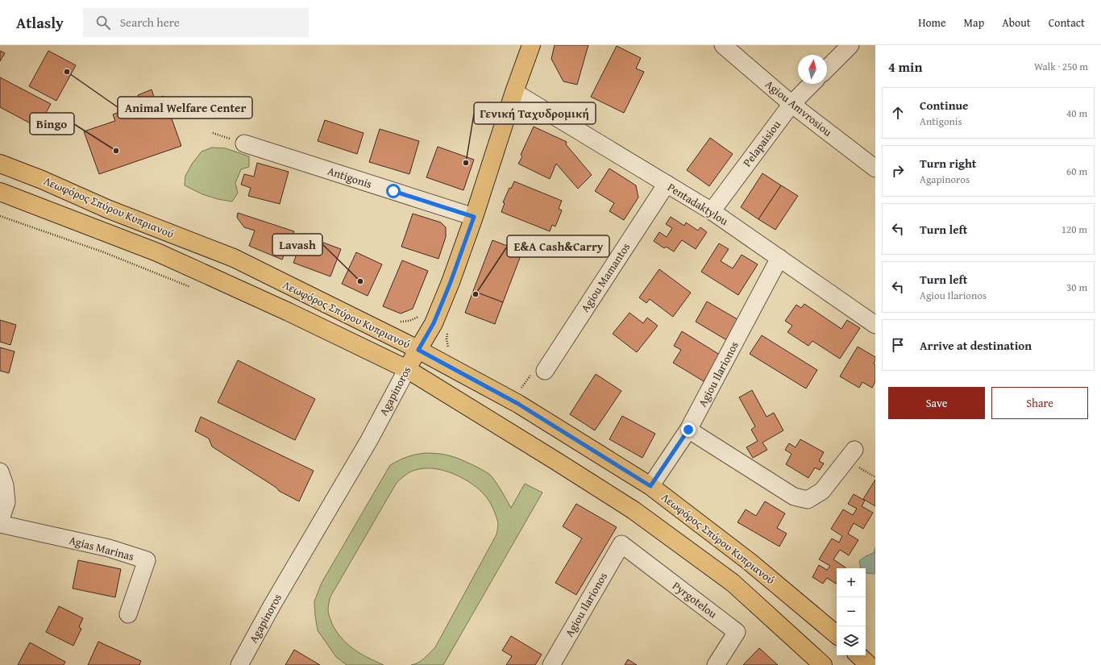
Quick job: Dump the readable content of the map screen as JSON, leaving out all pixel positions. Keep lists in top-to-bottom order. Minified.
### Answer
{"streets":{"main road":["Λεωφόρος Σπύρου Κυπριανού","Agapinoros"],"street":["Agiou Amvrosiou","Pelapaisiou","Antigonis","Pentadaktylou","Agiou Mamantos","Agiou Ilarionos","Agias Marinas","Pyrgotelou"]},"crossings":[["Agiou Amvrosiou","Pelapaisiou"],["Pelapaisiou","Pentadaktylou"],["Antigonis","Agapinoros"],["Pentadaktylou","Agiou Mamantos"],["Pentadaktylou","Agiou Ilarionos"],["Pentadaktylou","Agapinoros"],["Λεωφόρος Σπύρου Κυπριανού","Agiou Ilarionos"],["Λεωφόρος Σπύρου Κυπριανού","Agapinoros"],["Agiou Ilarionos","Pyrgotelou"]],"places":["Animal Welfare Center","Bingo","Γενική Ταχυδρομική","Lavash","E&A Cash&Carry"],"north":"top","page":{"header":"Atlasly","search":"Search here","nav":["Home","Map","About","Contact"],"heading":["4 min","Walk · 250 m"],"list":[["Continue","Antigonis","40 m"],["Turn right","Agapinoros","60 m"],["Turn left","120 m"],["Turn left","Agiou Ilarionos","30 m"],"Arrive at destination"],"buttons":["Save","Share"],"map_buttons":["+","−"]}}
